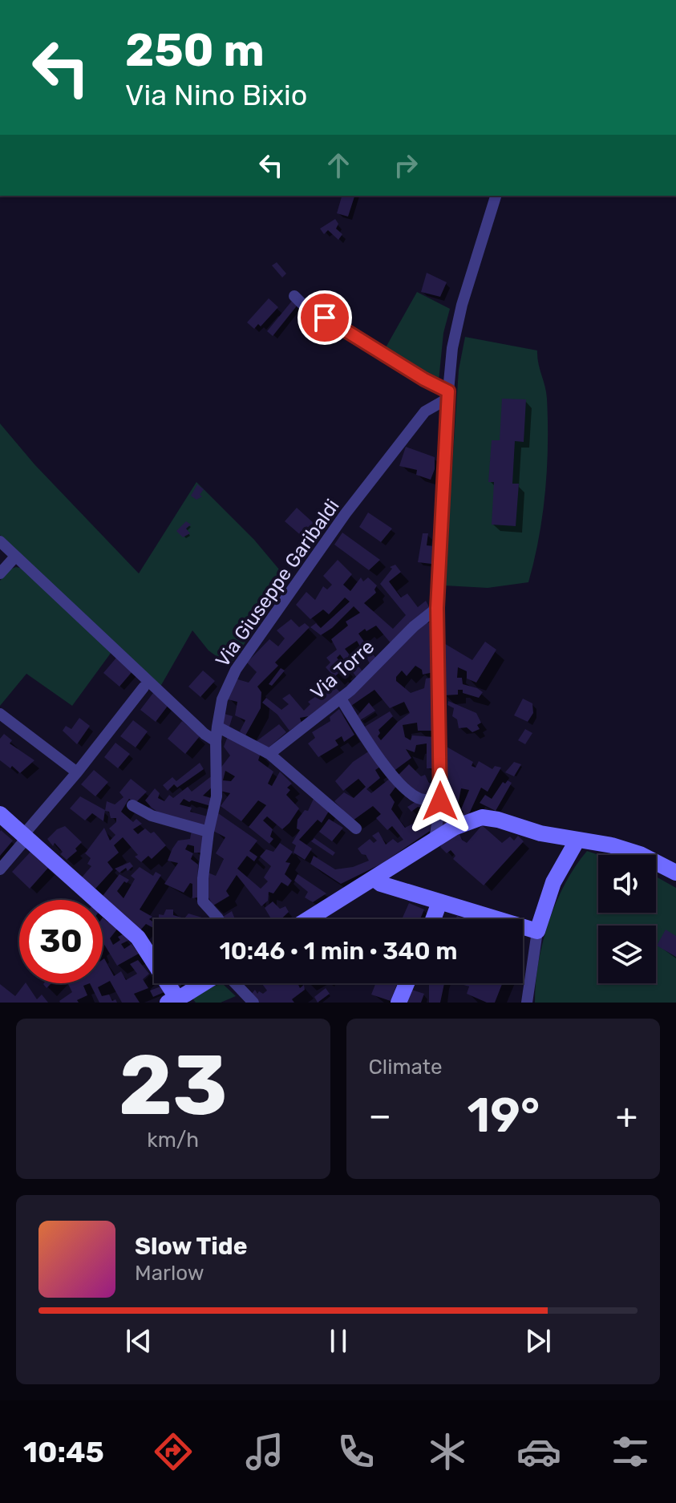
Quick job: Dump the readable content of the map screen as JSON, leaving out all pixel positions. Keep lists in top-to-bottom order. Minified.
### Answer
{"streets":{"street":["Via Giuseppe Garibaldi","Via Torre"]},"page":{"turn":["250 m","Via Nino Bixio"],"limit":"30","trip":"10:46 · 1 min · 340 m","tile":[["23","km/h"],"Climate"],"heat":["−","19°","+"],"song":["Slow Tide","Marlow"],"tabs":"10:45"}}
